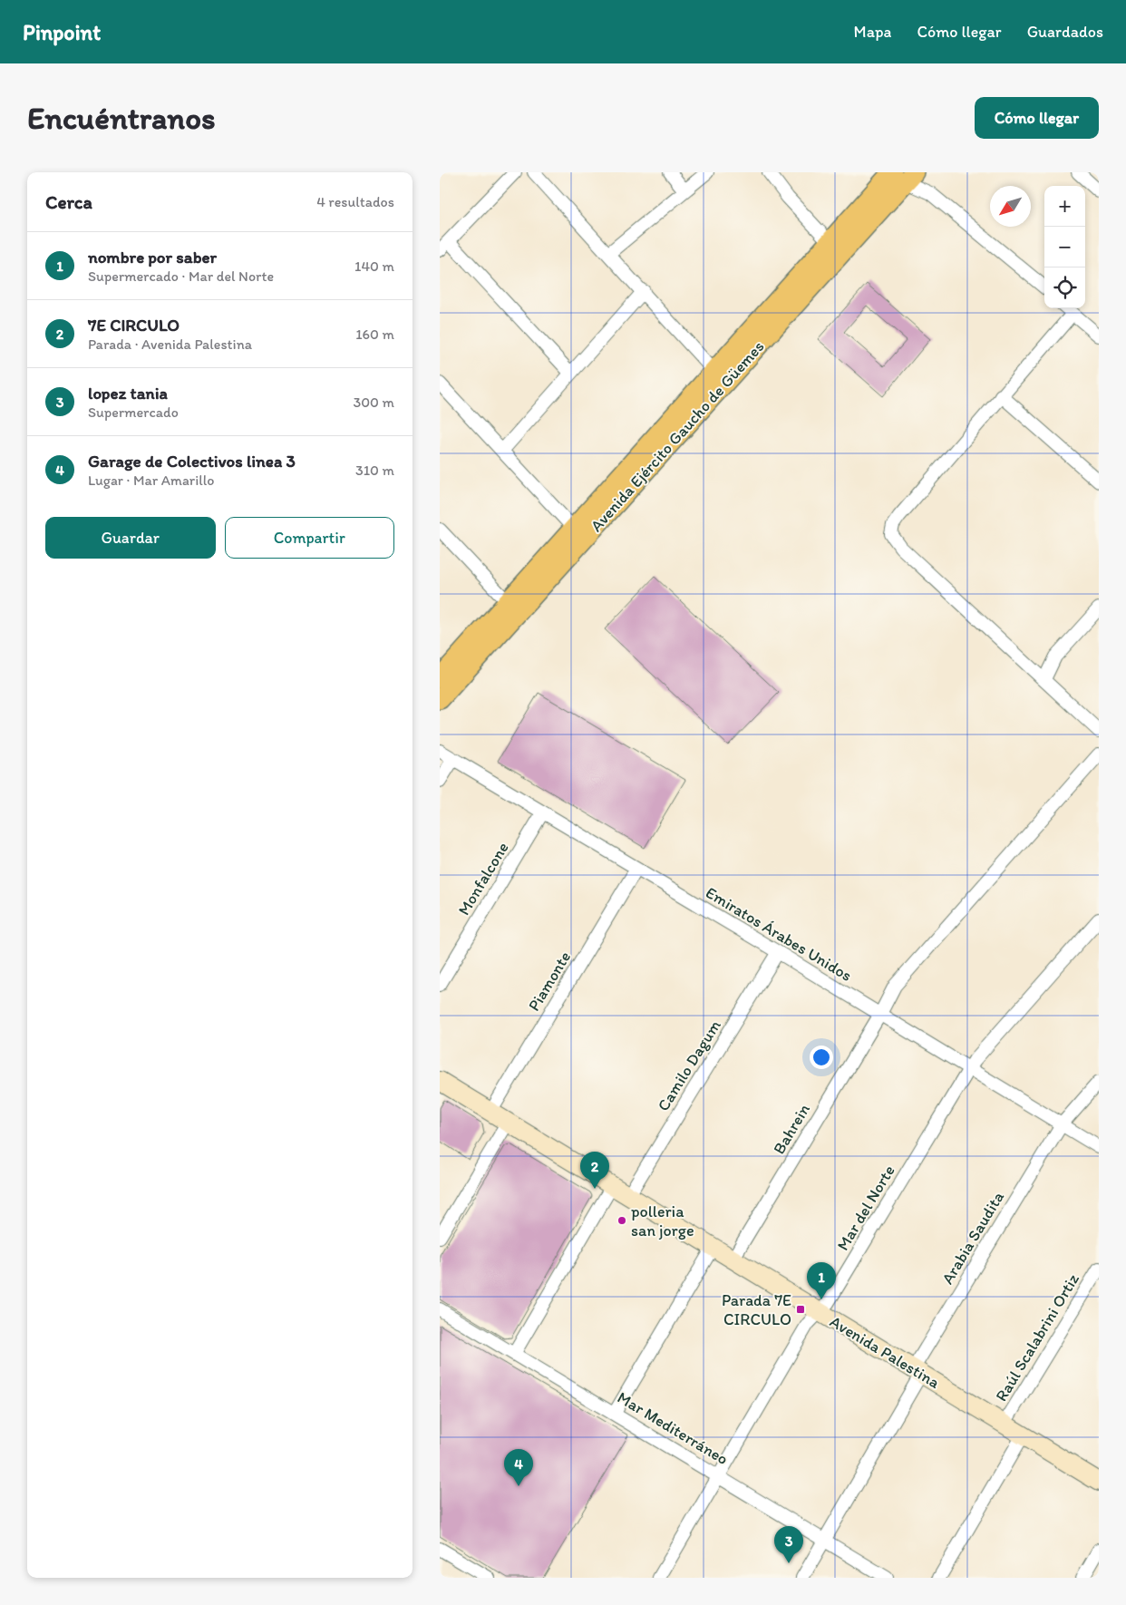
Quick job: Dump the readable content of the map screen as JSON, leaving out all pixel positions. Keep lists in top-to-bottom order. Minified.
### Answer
{"streets":{"main road":["Avenida Ejército Gaucho de Güemes"],"street":["Monfalcone","Emiratos Árabes Unidos","Piamonte","Camilo Dagum","Bahrein","Mar del Norte","Arabia Saudita","Raúl Scalabrini Ortiz","Avenida Palestina","Mar Mediterráneo"]},"crossings":[["Monfalcone","Emiratos Árabes Unidos"],["Emiratos Árabes Unidos","Piamonte"],["Emiratos Árabes Unidos","Camilo Dagum"],["Emiratos Árabes Unidos","Bahrein"],["Emiratos Árabes Unidos","Mar del Norte"],["Emiratos Árabes Unidos","Arabia Saudita"],["Piamonte","Avenida Palestina"],["Camilo Dagum","Avenida Palestina"],["Bahrein","Avenida Palestina"],["Mar del Norte","Avenida Palestina"],["Mar del Norte","Mar Mediterráneo"],["Arabia Saudita","Avenida Palestina"],["Arabia Saudita","Mar Mediterráneo"],["Raúl Scalabrini Ortiz","Avenida Palestina"]],"places":{"other":["polleria san jorge"],"transit":["Parada 7E CIRCULO"]},"north":"bottom left","page":{"header":"Pinpoint","nav":["Mapa","Cómo llegar","Guardados"],"buttons":["Cómo llegar",["Guardar","Compartir"]],"title":"Encuéntranos","heading":["Cerca","4 resultados"],"map_buttons":["+","−"],"list":[{"mark":"1","name":"nombre por saber","note":"Supermercado · Mar del Norte","value":"140 m"},{"mark":"2","name":"7E CIRCULO","note":"Parada · Avenida Palestina","value":"160 m"},{"mark":"3","name":"lopez tania","note":"Supermercado","value":"300 m"},{"mark":"4","name":"Garage de Colectivos linea 3","note":"Lugar · Mar Amarillo","value":"310 m"}],"pins":["2","1","4","3"]}}
